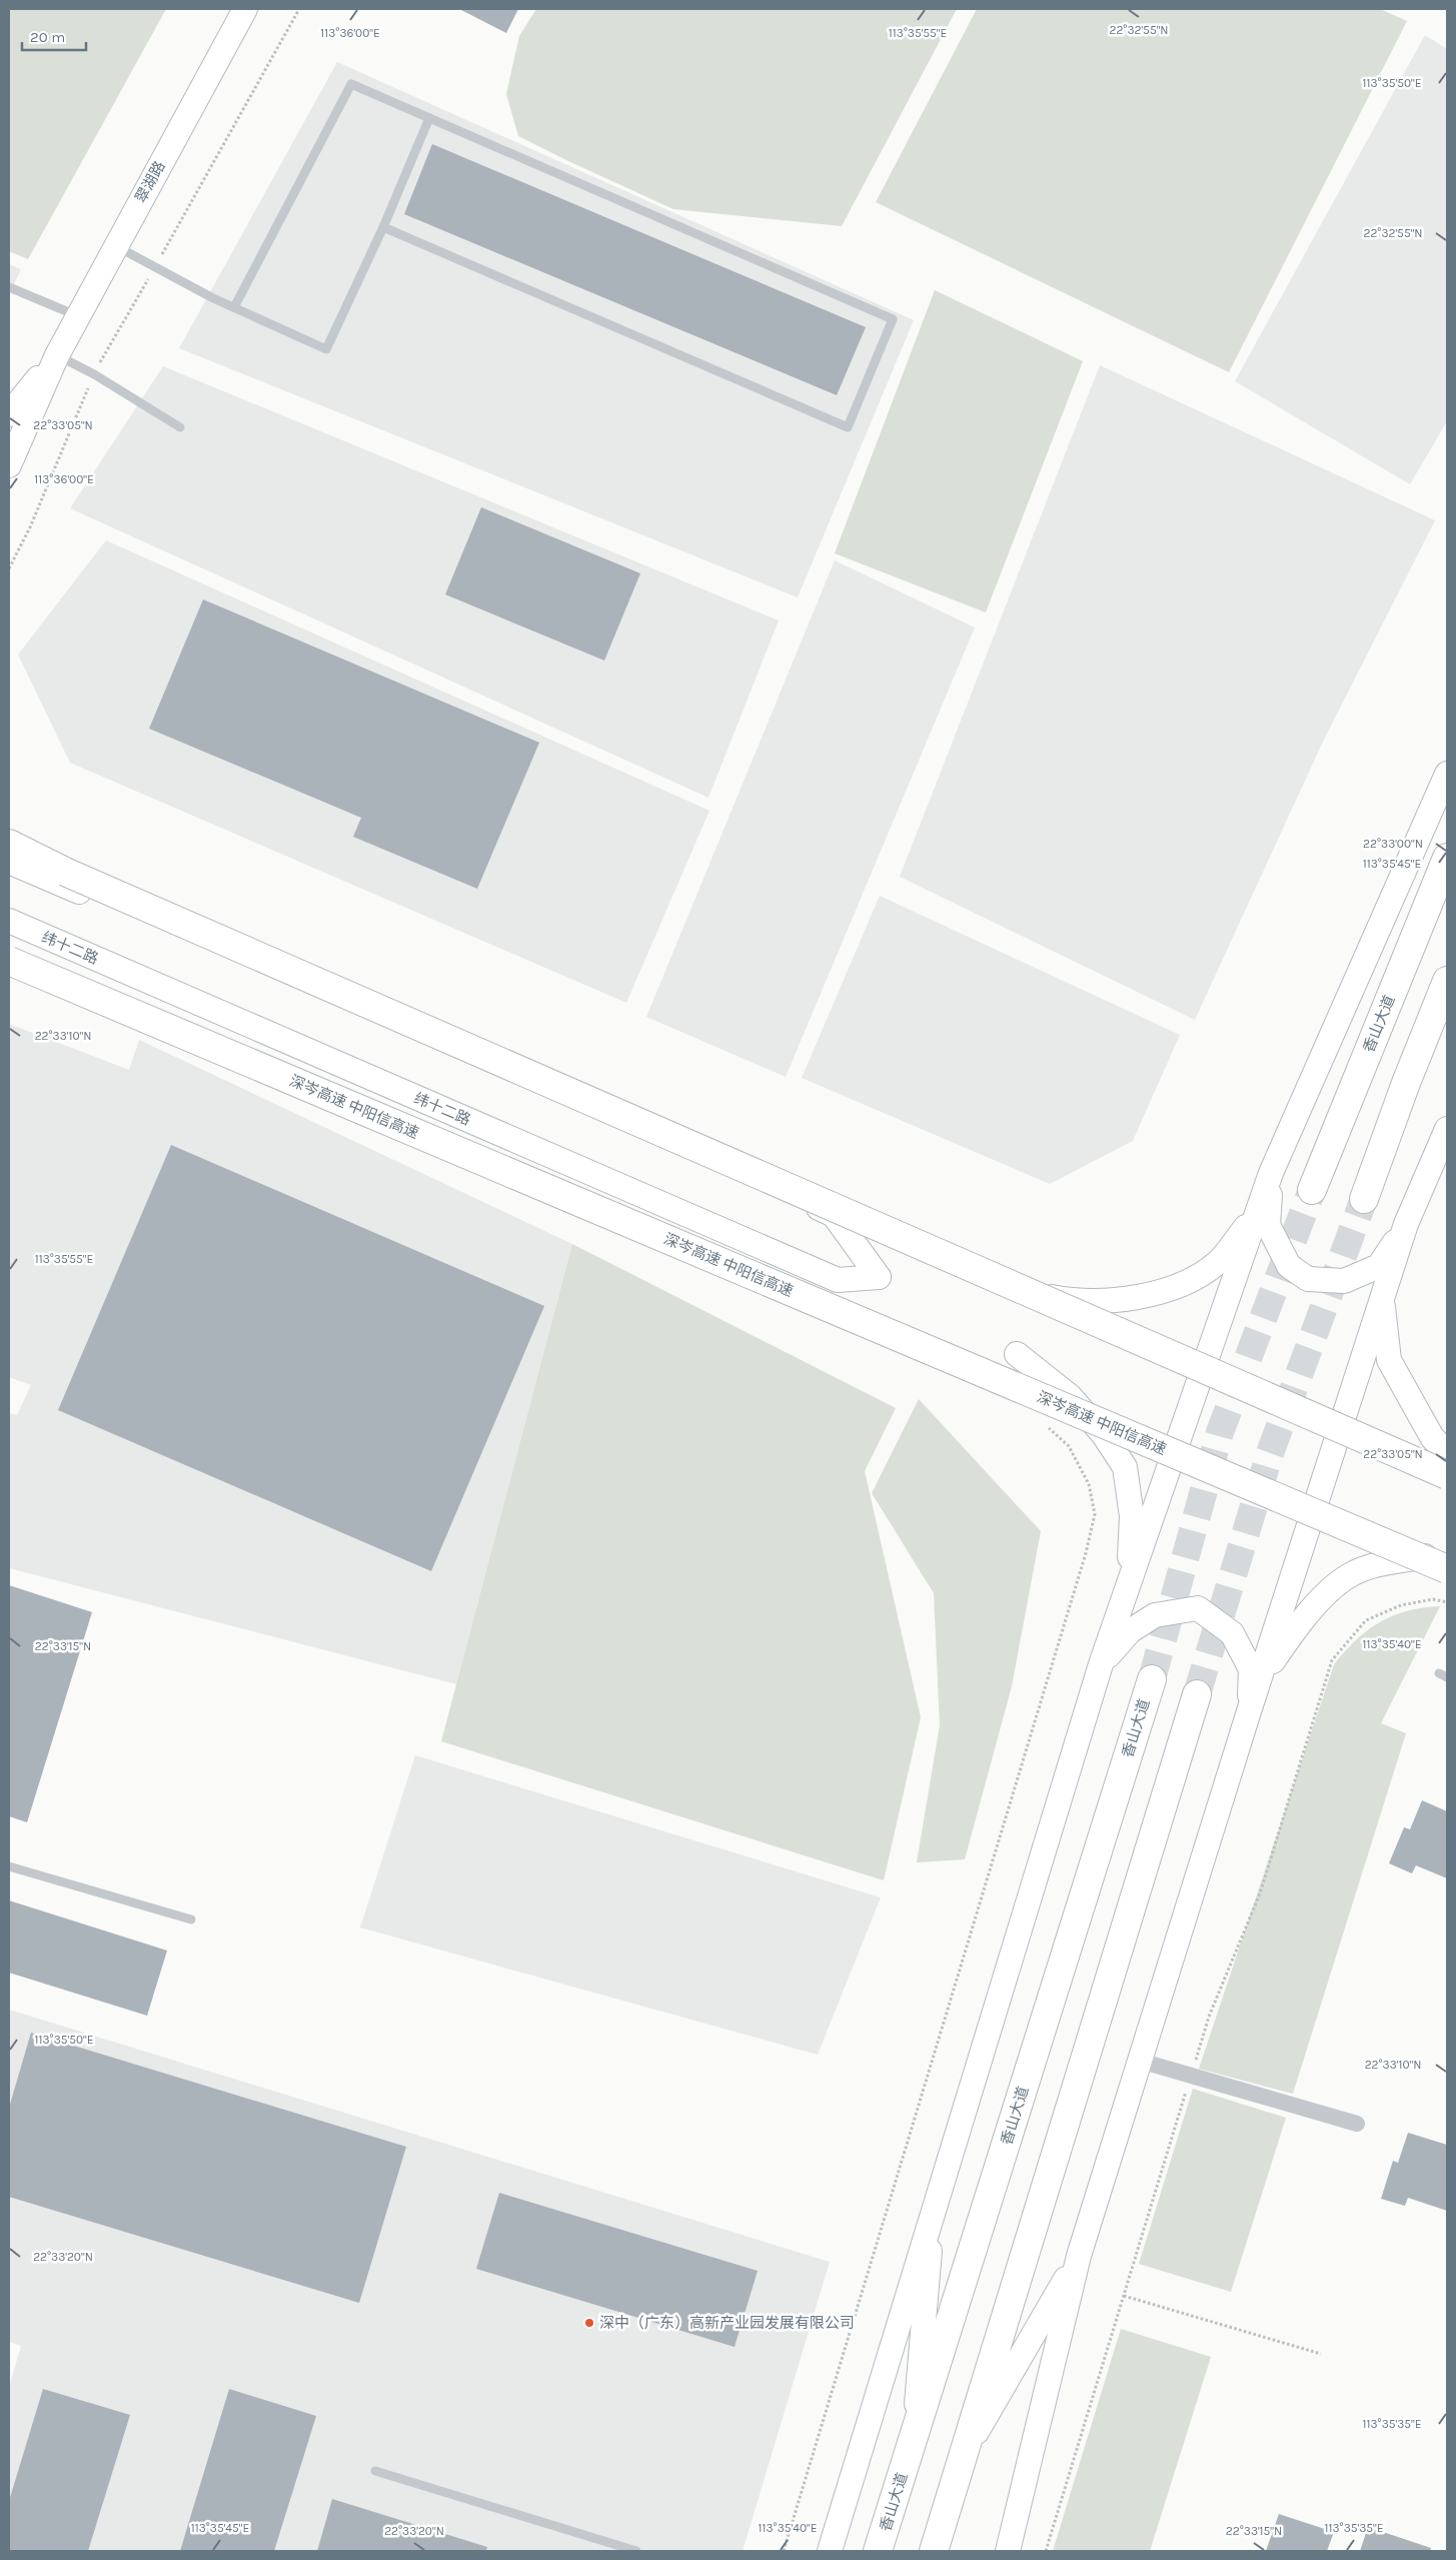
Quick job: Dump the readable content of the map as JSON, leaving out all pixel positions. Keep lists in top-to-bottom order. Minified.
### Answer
{"streets":{"highway":["香山大道","深岑高速 中阳信高速"],"main road":["翠湖路","纬十二路"]},"places":["深中（广东）高新产业园发展有限公司"],"scale_bar":"20 m","coordinates":["22°32'55\"N","113°35'55\"E","113°36'00\"E","113°35'50\"E","22°33'05\"N","22°33'00\"N","113°35'45\"E","22°33'10\"N","113°35'40\"E","22°33'15\"N","22°33'20\"N","113°35'35\"E"]}
